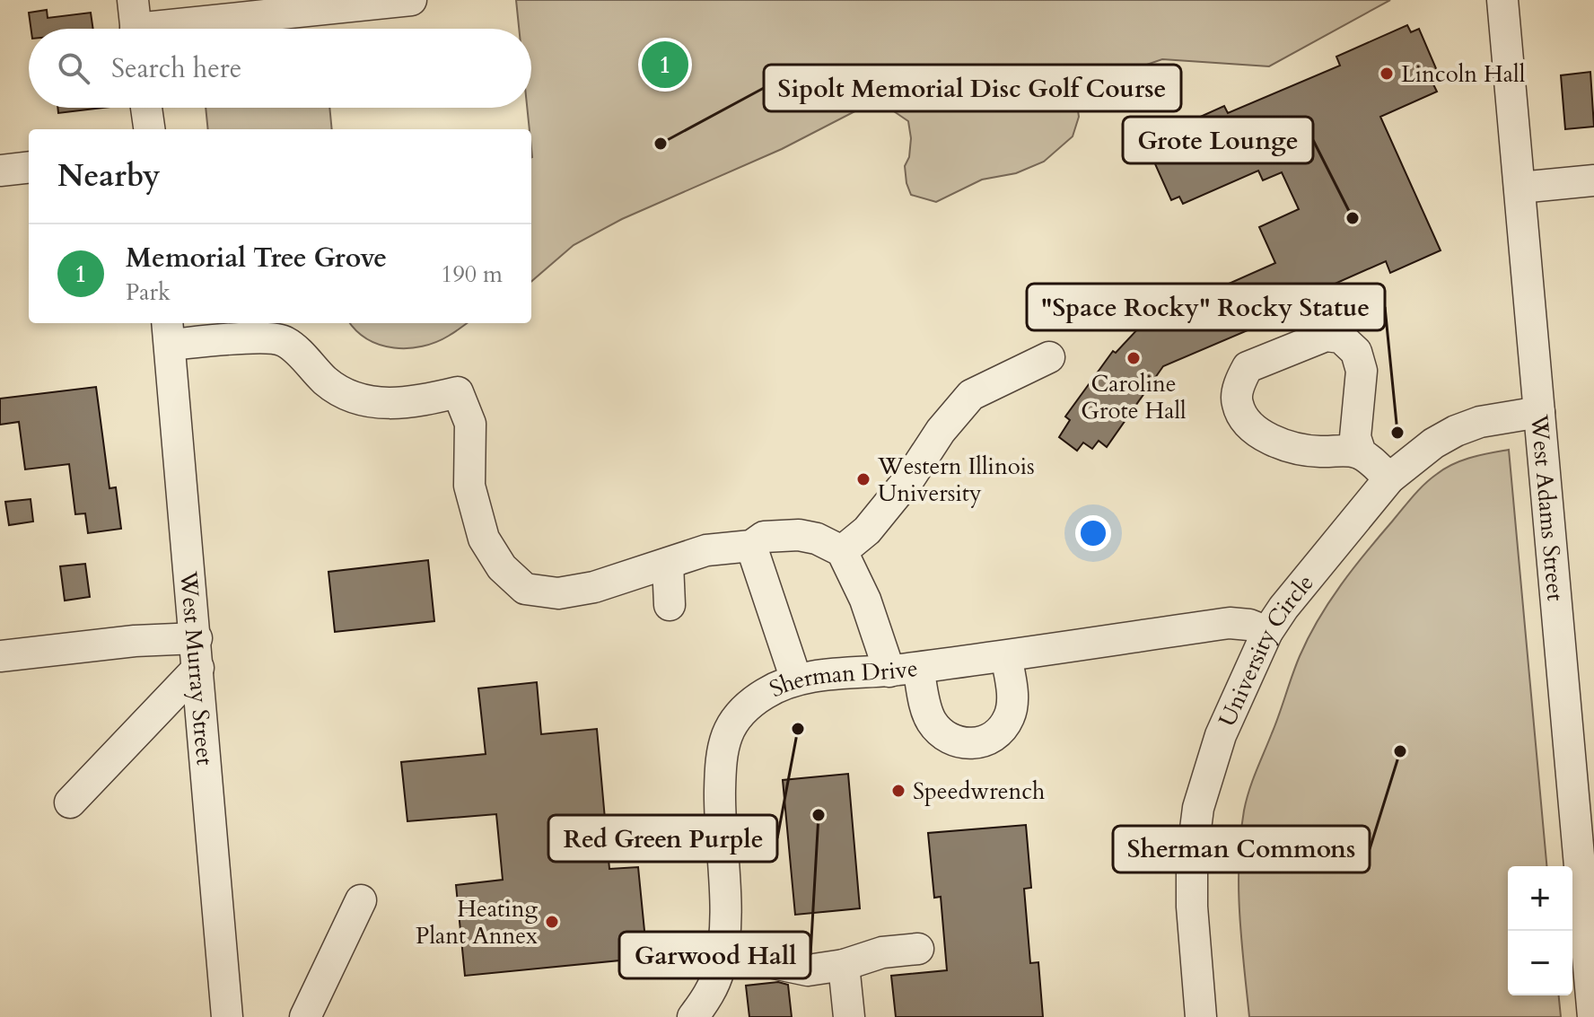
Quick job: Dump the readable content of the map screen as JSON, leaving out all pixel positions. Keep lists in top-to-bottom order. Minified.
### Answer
{"streets":{"street":["West Adams Street","University Circle","West Murray Street","Sherman Drive"]},"crossings":[["West Adams Street","University Circle"],["University Circle","Sherman Drive"]],"places":["Lincoln Hall","Sipolt Memorial Disc Golf Course","Grote Lounge","Caroline Grote Hall","\"Space Rocky\" Rocky Statue","Western Illinois University","Red Green Purple","Sherman Commons","Speedwrench","Garwood Hall","Heating Plant Annex"],"page":{"search":"Search here","pins":"1","heading":"Nearby","list":[{"mark":"1","name":"Memorial Tree Grove","note":"Park","value":"190 m"}],"map_buttons":["+","−"]}}
